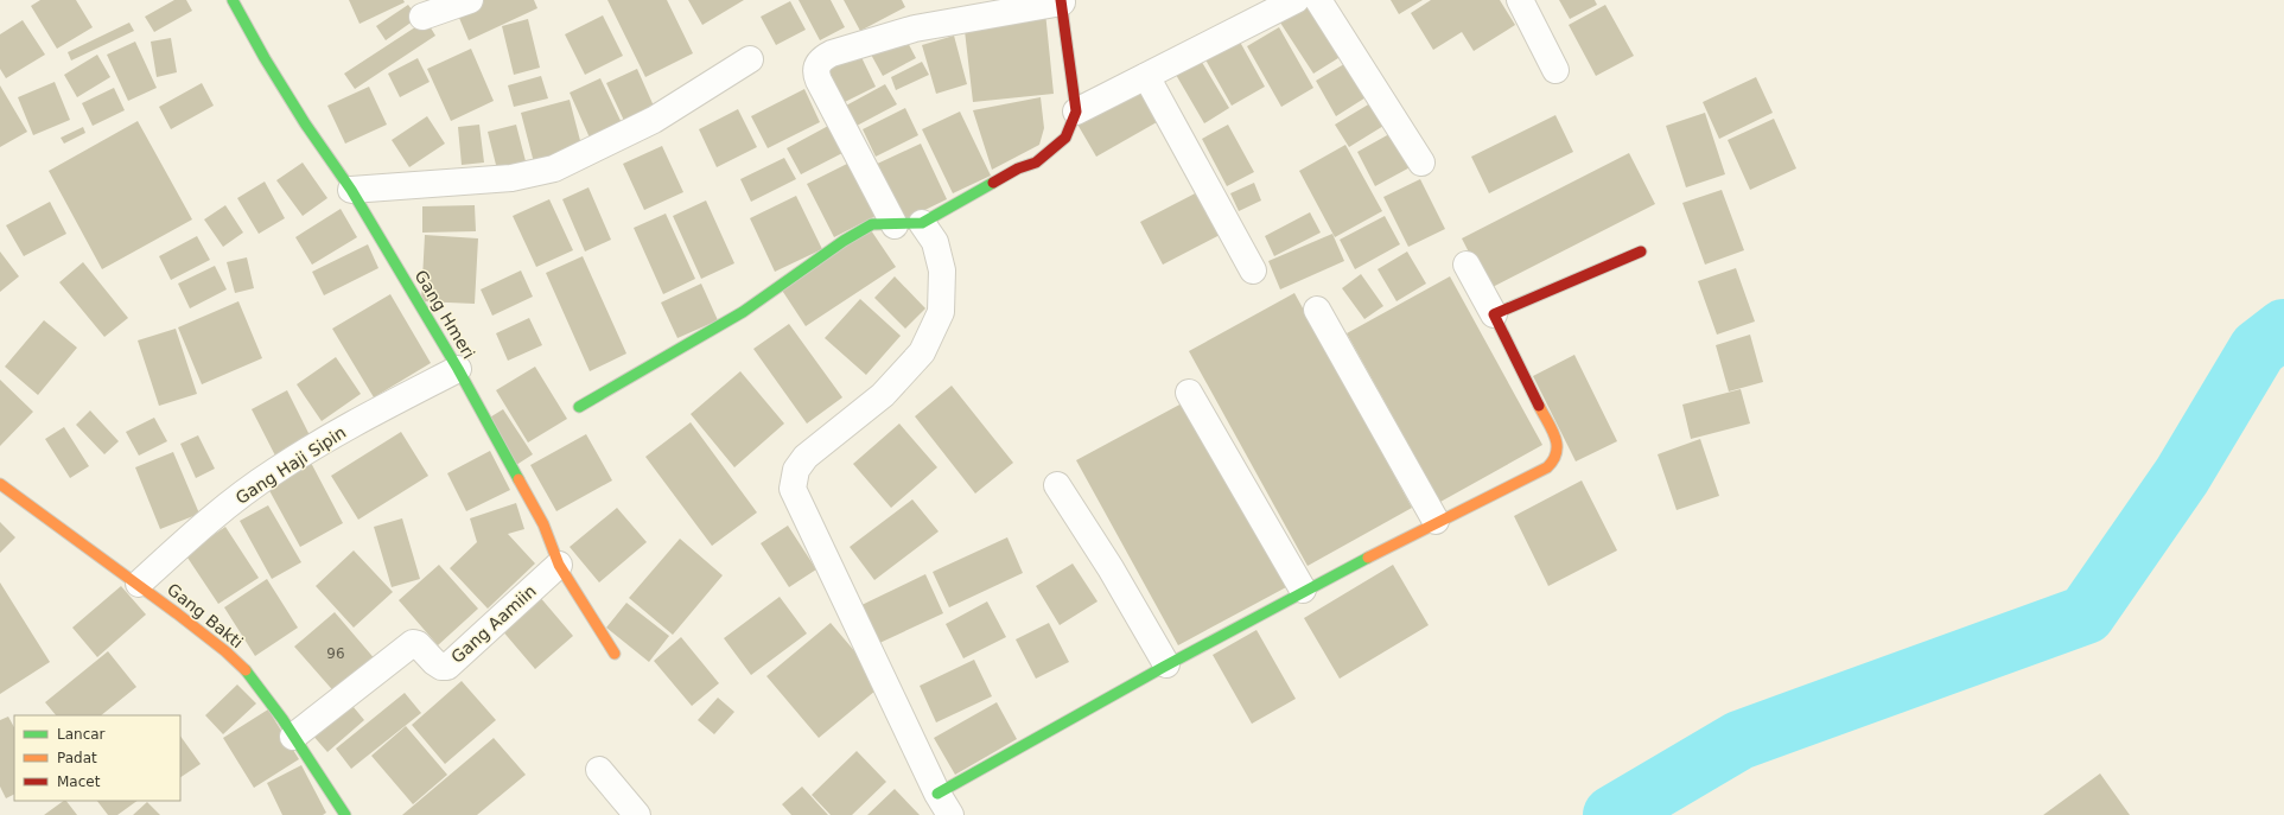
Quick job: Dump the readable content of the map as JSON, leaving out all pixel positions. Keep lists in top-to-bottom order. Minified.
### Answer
{"streets":{"street":["Gang Hmeri","Gang Haji Sipin","Gang Bakti","Gang Aamiin"]},"crossings":[["Gang Hmeri","Gang Haji Sipin"],["Gang Hmeri","Gang Aamiin"],["Gang Haji Sipin","Gang Bakti"],["Gang Bakti","Gang Aamiin"]],"house_numbers":["96"],"legend":["Lancar","Padat","Macet"]}
